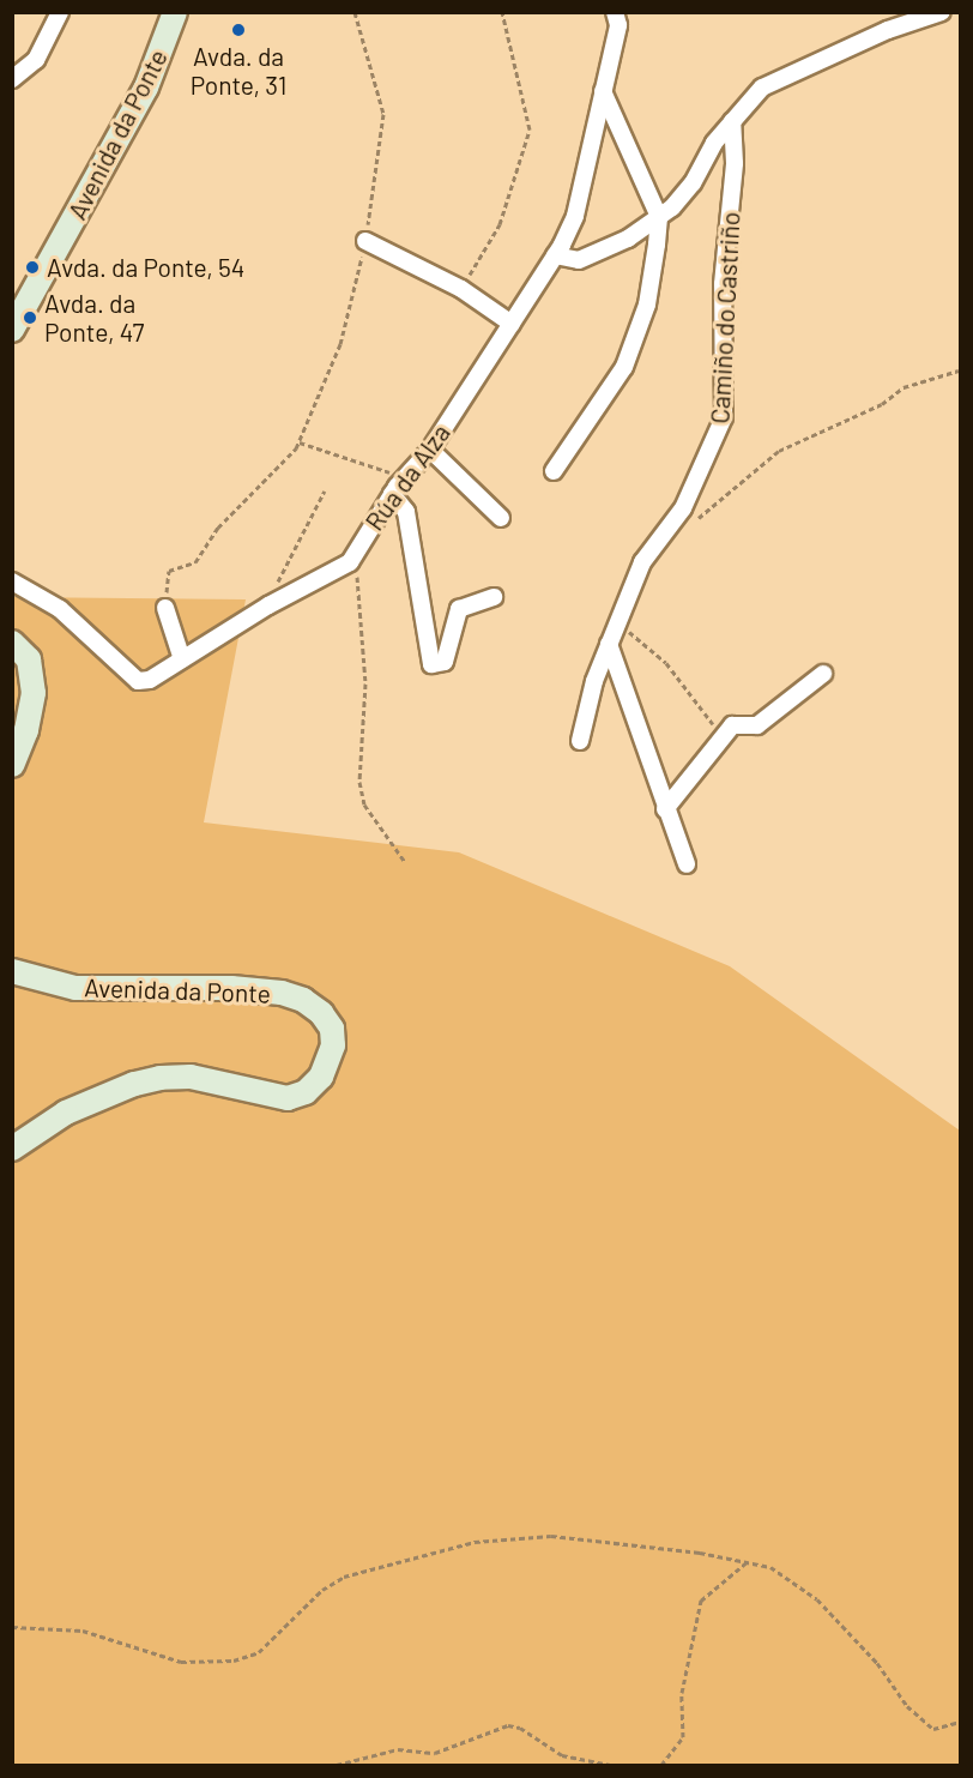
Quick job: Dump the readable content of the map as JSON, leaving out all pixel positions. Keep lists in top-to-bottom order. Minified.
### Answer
{"streets":{"street":["Avenida da Ponte","Camiño do Castriño","Rúa da Alza"]},"places":["Avda. da Ponte, 31","Avda. da Ponte, 54","Avda. da Ponte, 47"]}
